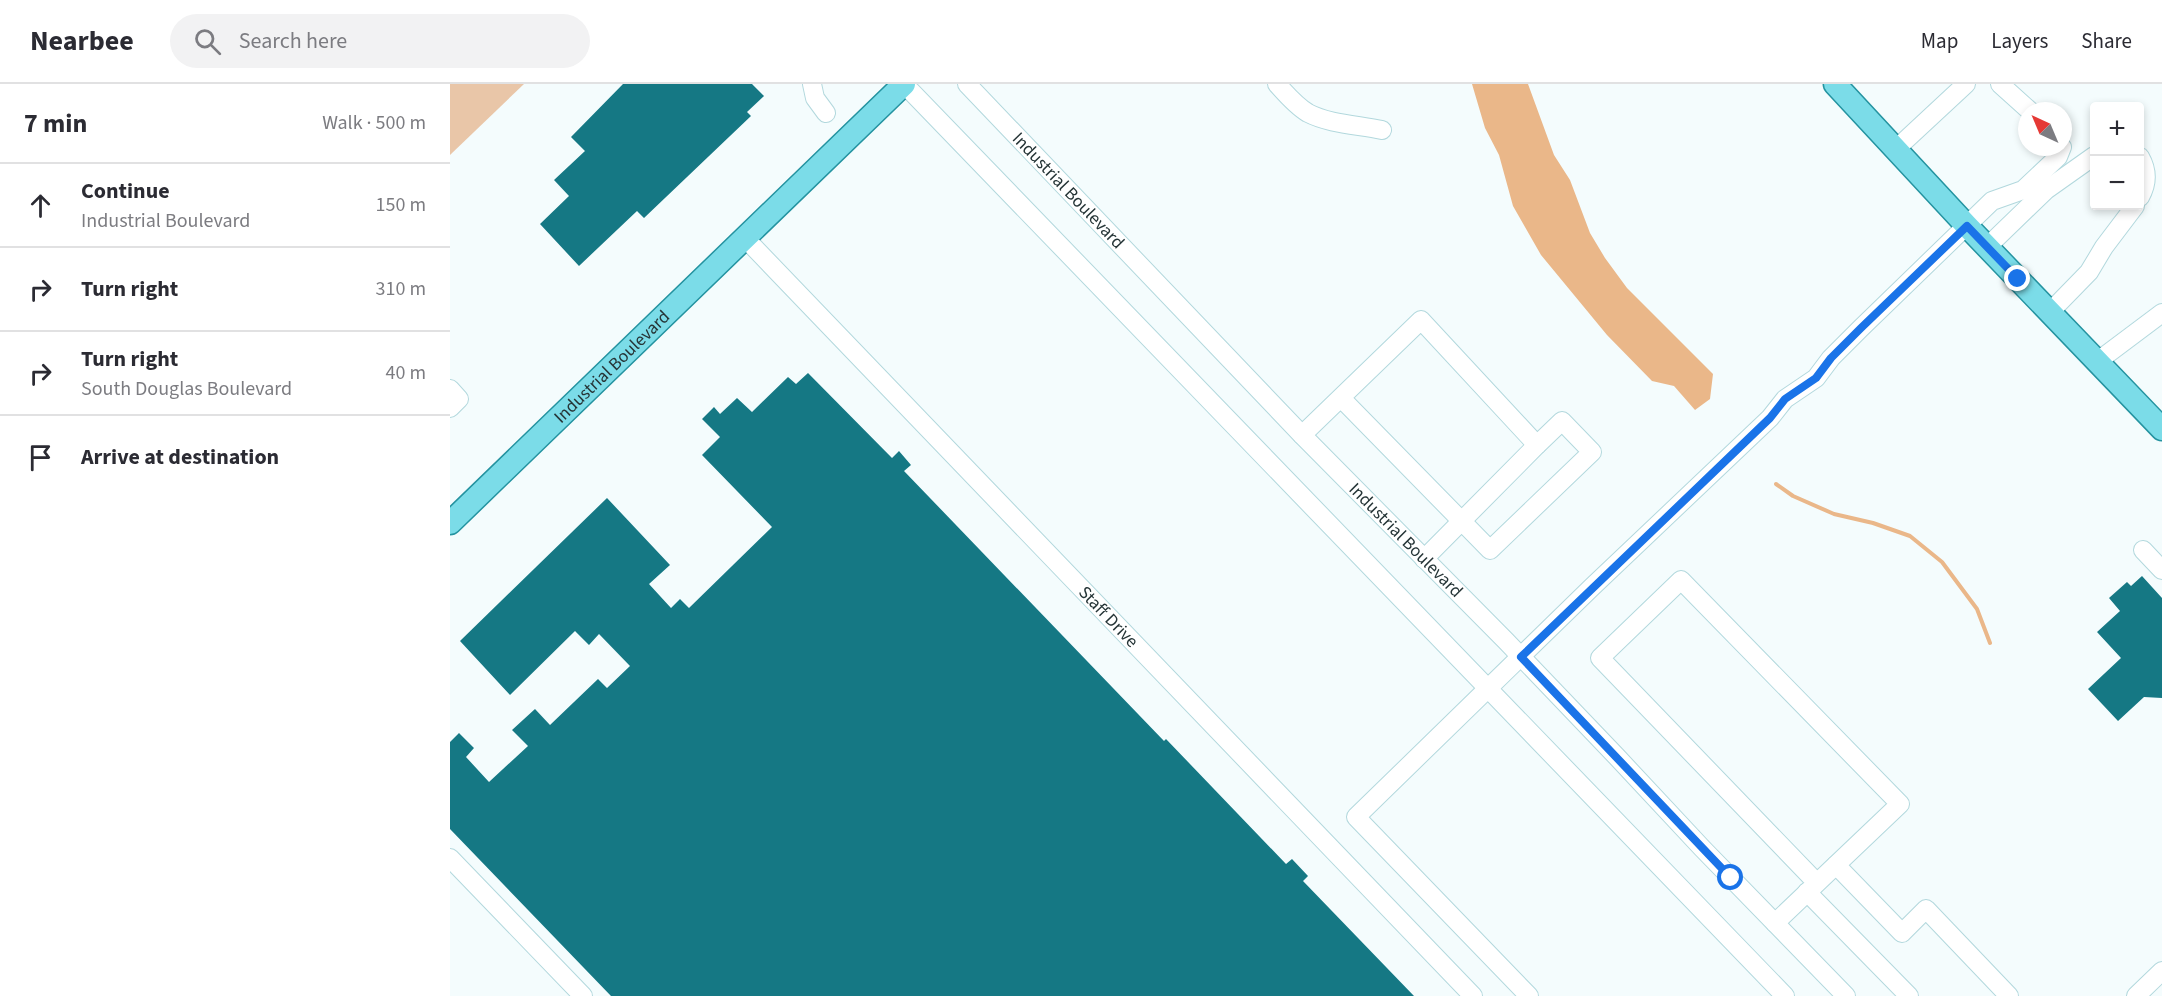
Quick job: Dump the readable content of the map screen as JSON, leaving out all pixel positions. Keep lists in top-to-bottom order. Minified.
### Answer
{"streets":{"main road":["Industrial Boulevard"],"street":["Staff Drive"]},"crossings":[["Industrial Boulevard","Staff Drive"]],"north":"top left","page":{"header":"Nearbee","search":"Search here","nav":["Map","Layers","Share"],"heading":["7 min","Walk · 500 m"],"map_buttons":["+","−"],"list":[["Continue","Industrial Boulevard","150 m"],["Turn right","310 m"],["Turn right","South Douglas Boulevard","40 m"],"Arrive at destination"]}}
